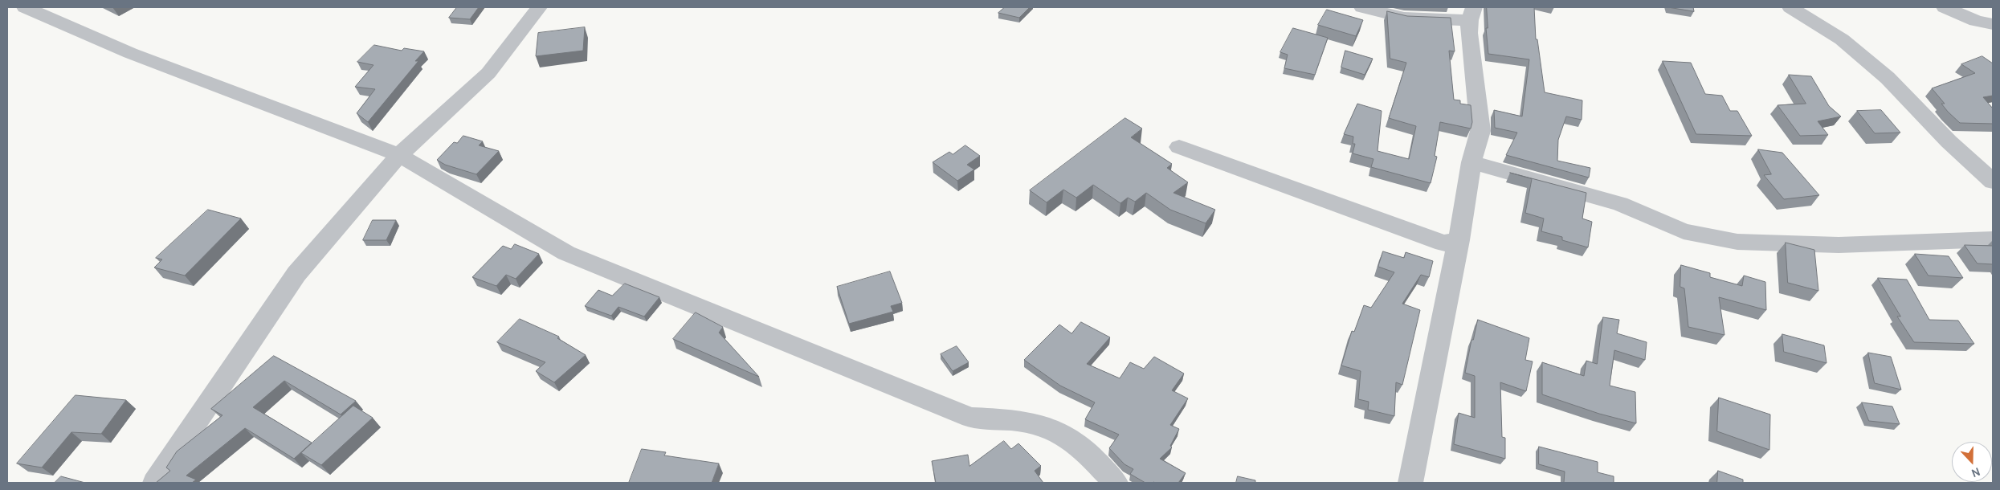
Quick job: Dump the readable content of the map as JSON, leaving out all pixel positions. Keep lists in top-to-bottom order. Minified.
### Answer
{"north":"bottom"}
